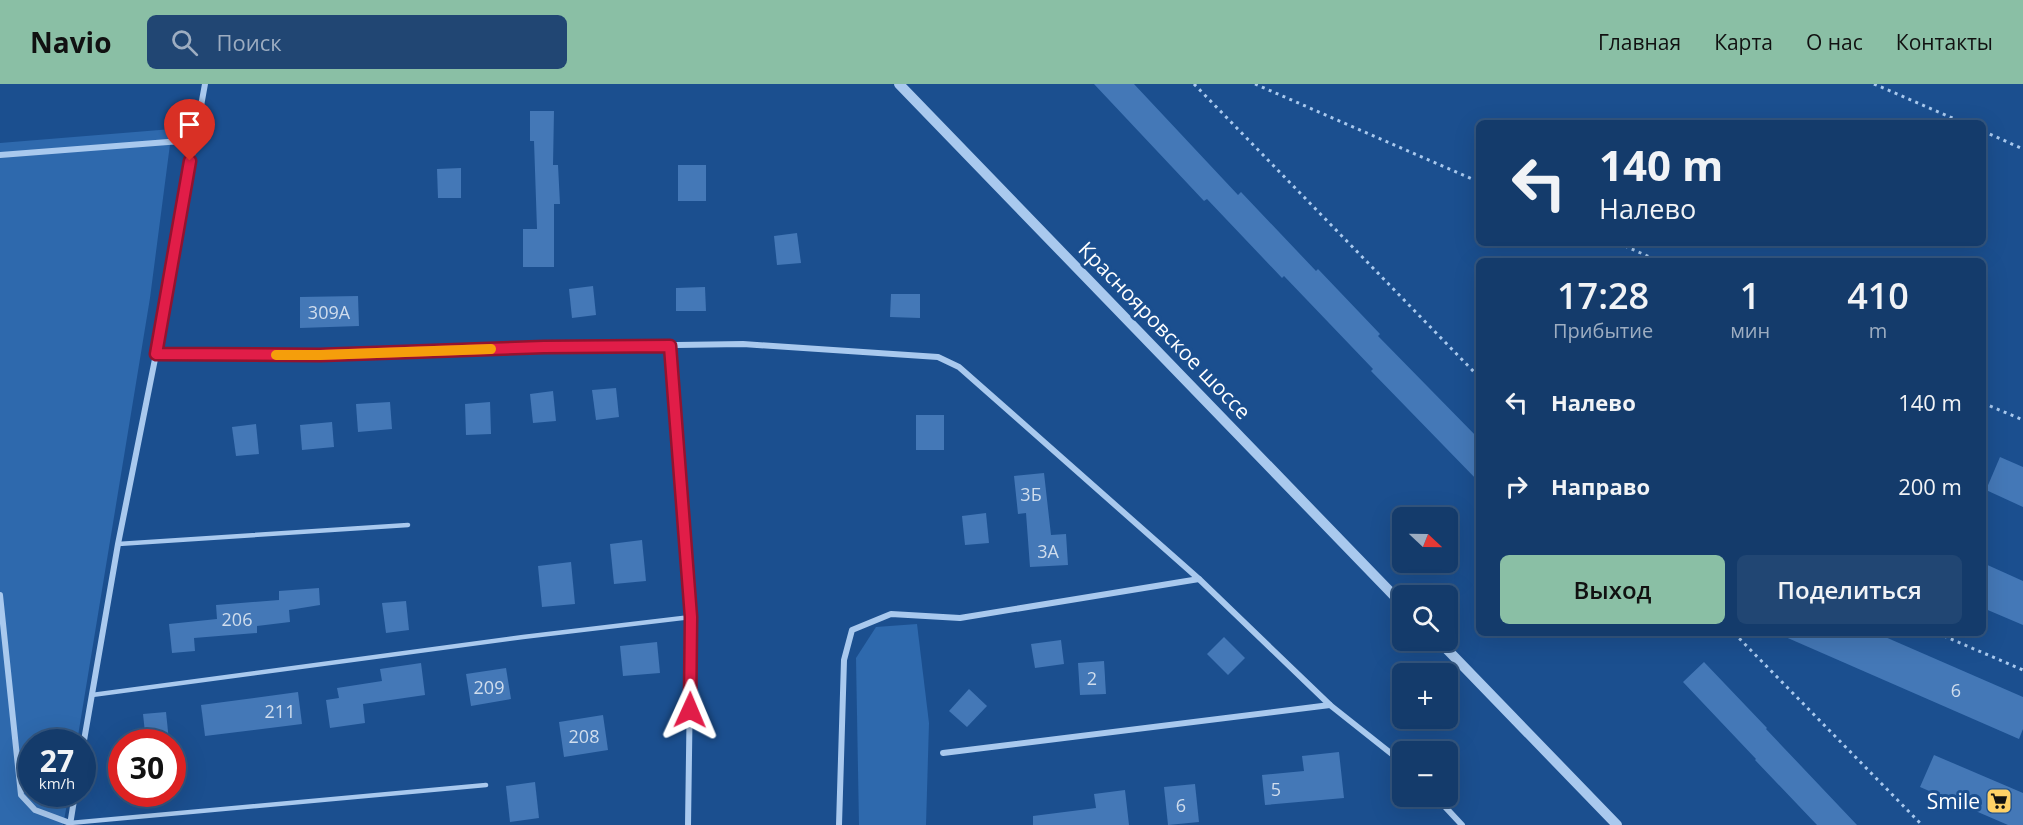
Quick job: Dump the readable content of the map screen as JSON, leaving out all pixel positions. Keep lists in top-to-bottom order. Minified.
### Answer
{"streets":{"street":["Краснояровское шоссе"]},"places":{"supermarket":["Smile"]},"house_numbers":["309А","3Б","3А","206","2","209","6","211","208","5","6"],"north":"right","page":{"header":"Navio","search":"Поиск","nav":["Главная","Карта","О нас","Контакты"],"turn":["140 m","Налево"],"eta":["17:28","Прибытие","1","мин","410","m"],"list":[{"name":"Налево","value":"140 m"},{"name":"Направо","value":"200 m"}],"map_buttons":["+","−"],"buttons":["Выход","Поделиться"],"speed":"27 km/h","limit":"30"}}
